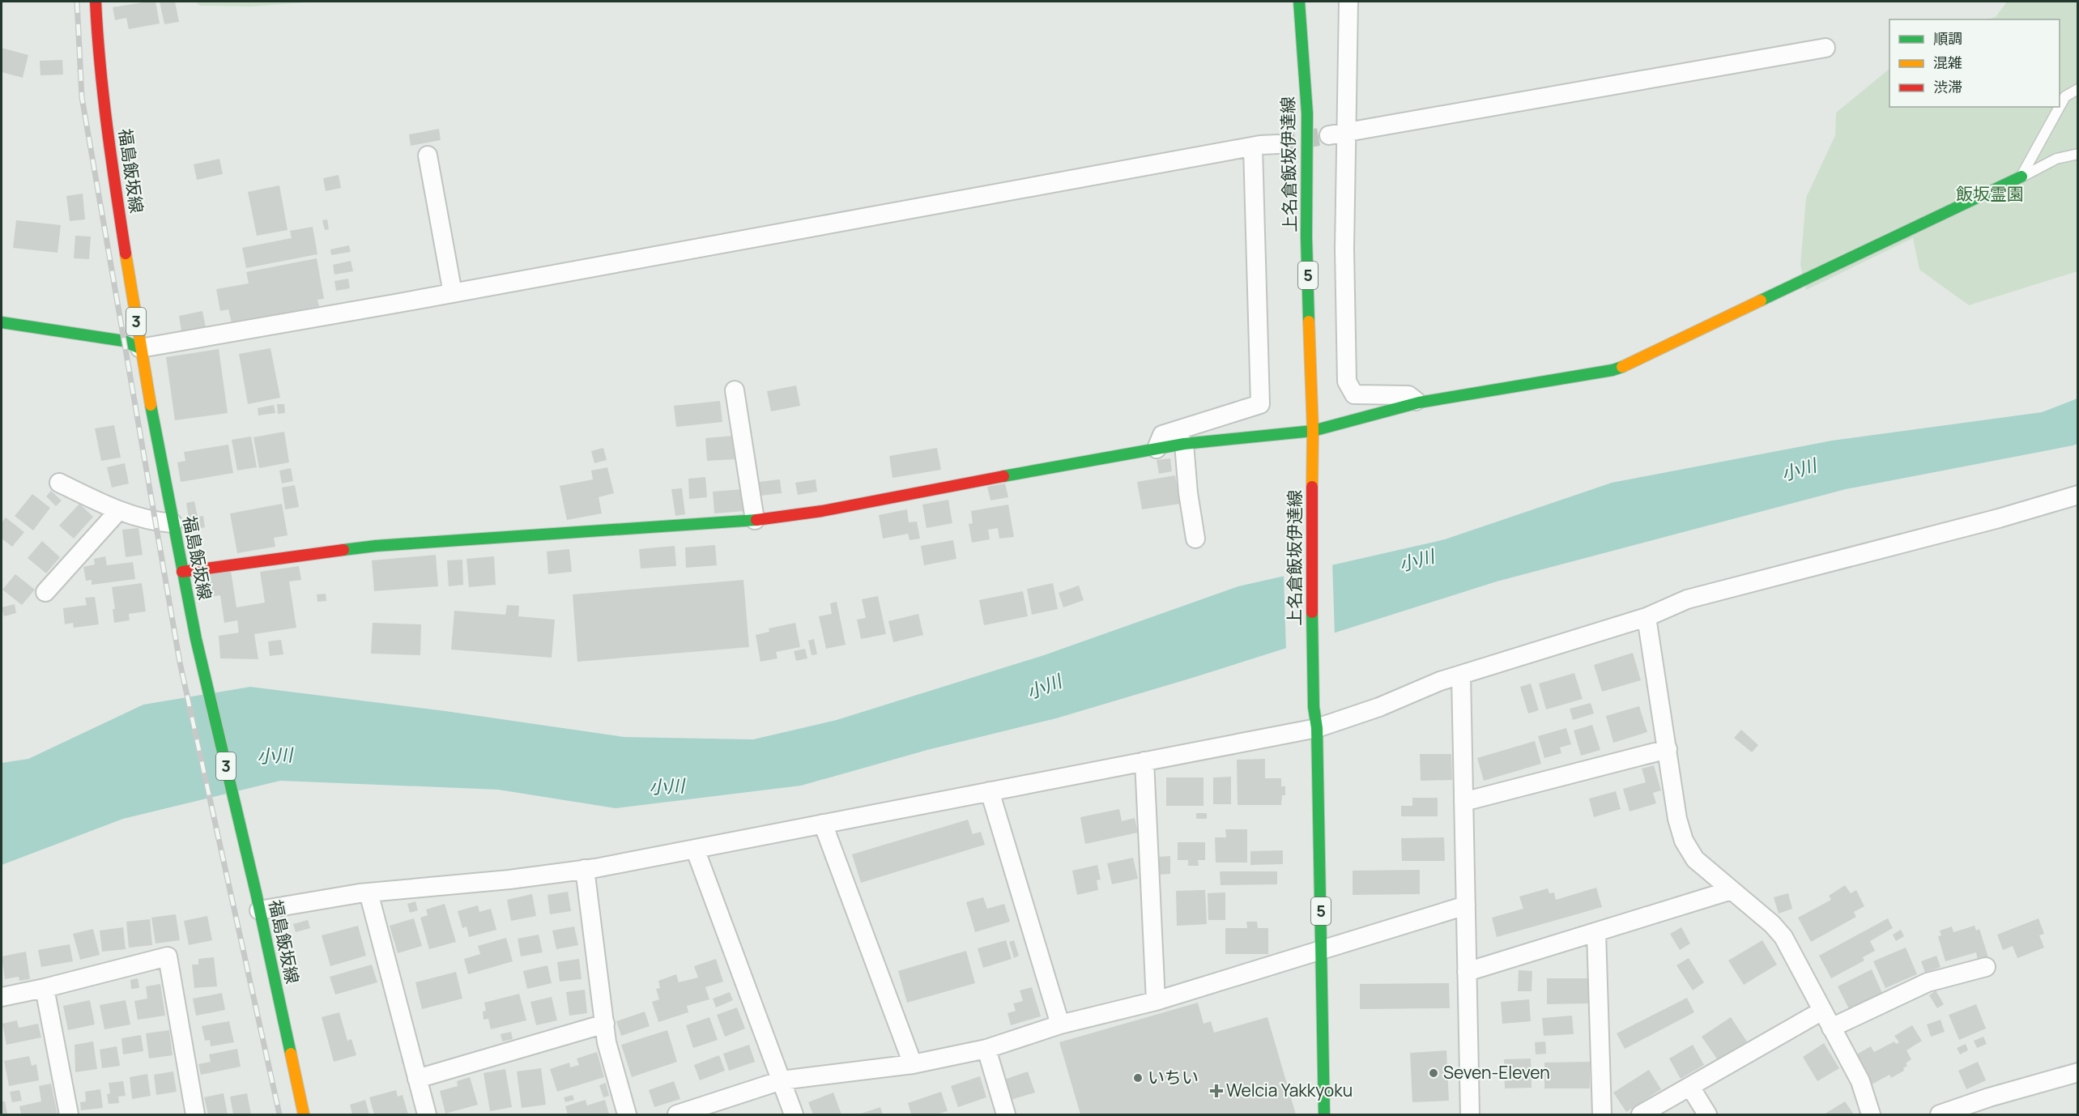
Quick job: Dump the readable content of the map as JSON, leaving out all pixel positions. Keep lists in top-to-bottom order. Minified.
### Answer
{"streets":{"main road":["上名倉飯坂伊達線","福島飯坂線","5","3"]},"water":["小川"],"parks":["飯坂霊園"],"places":{"other":["Seven-Eleven","いちい"],"health":["Welcia Yakkyoku"]},"legend":["順調","混雑","渋滞"]}
